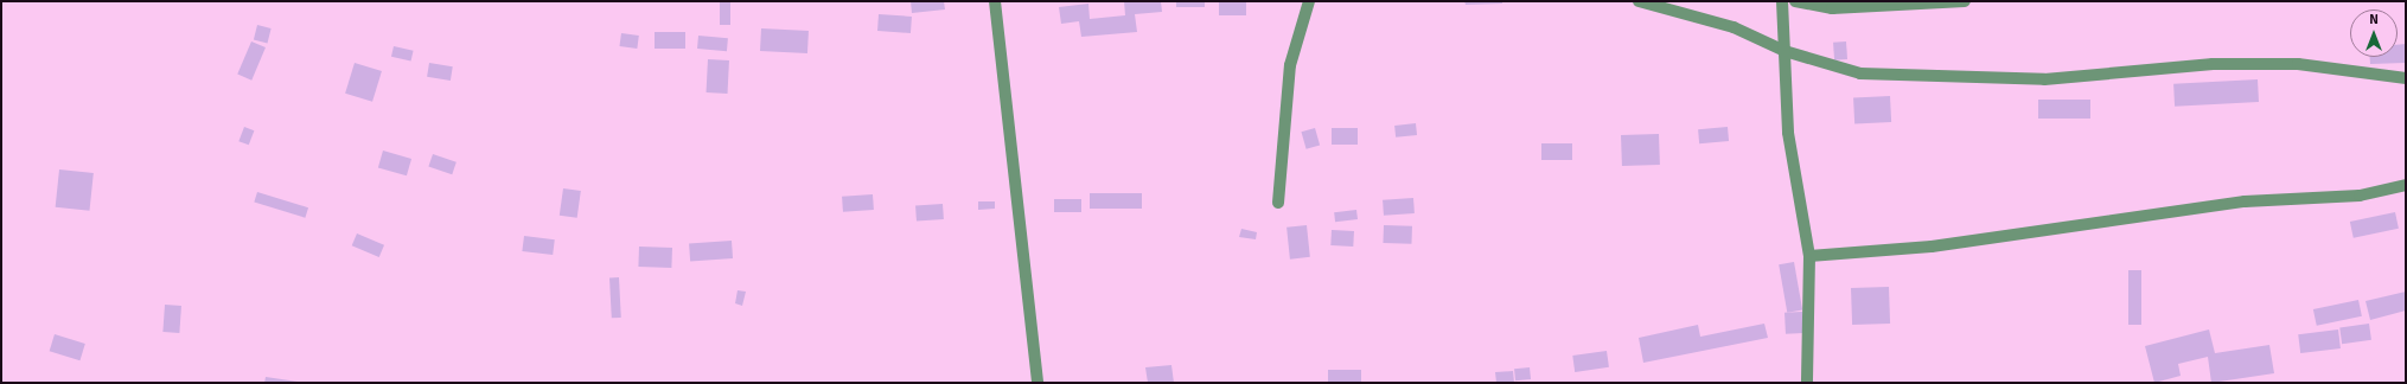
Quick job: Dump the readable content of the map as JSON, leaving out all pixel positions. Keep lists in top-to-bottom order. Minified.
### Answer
{"north":"top"}
